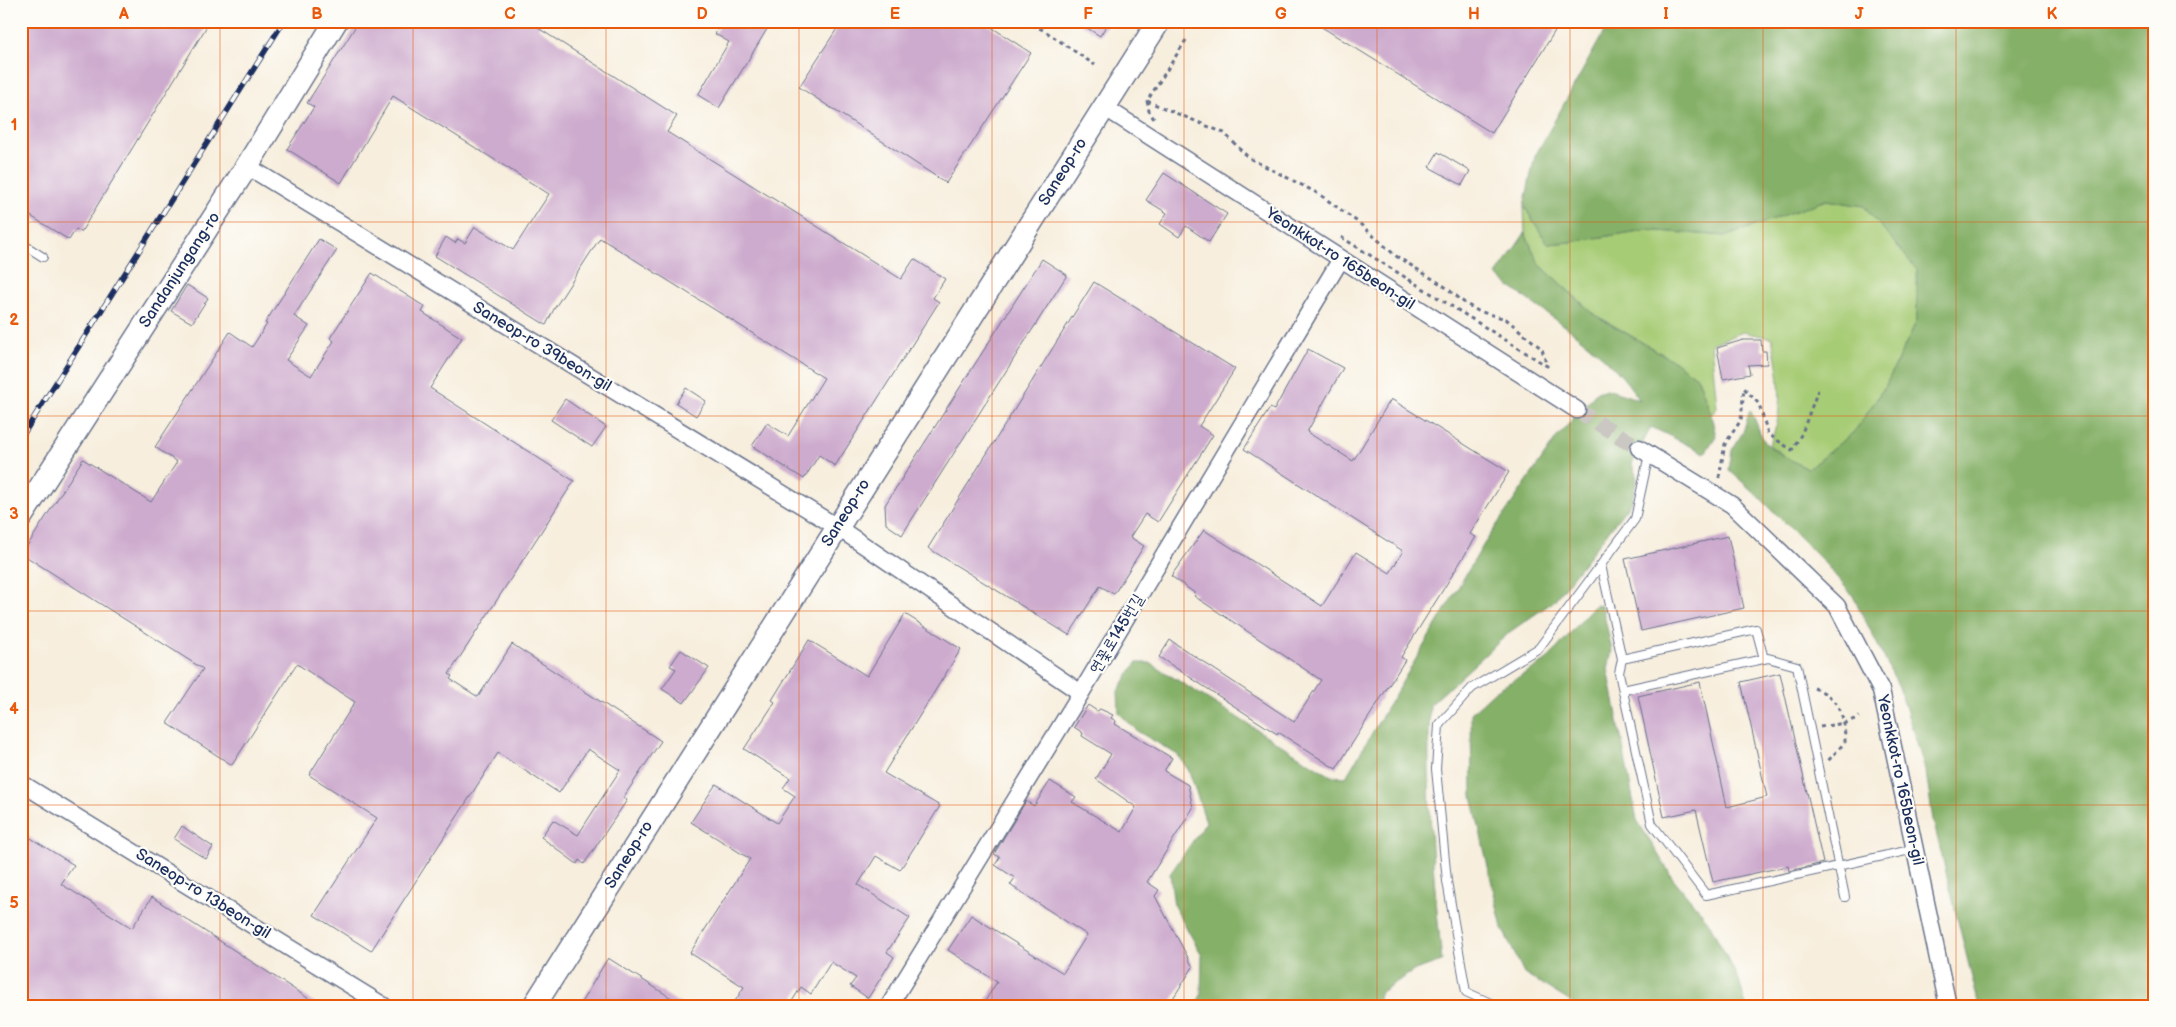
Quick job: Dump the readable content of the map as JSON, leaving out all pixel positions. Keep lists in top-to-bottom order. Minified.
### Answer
{"streets":{"street":["Saneop-ro","Yeonkkot-ro 165beon-gil","Sandanjungang-ro","Saneop-ro 39beon-gil","연꽃로145번길","Saneop-ro 13beon-gil"]},"crossings":[["Saneop-ro","Yeonkkot-ro 165beon-gil"],["Saneop-ro","Saneop-ro 39beon-gil"],["Yeonkkot-ro 165beon-gil","연꽃로145번길"],["Sandanjungang-ro","Saneop-ro 39beon-gil"],["Saneop-ro 39beon-gil","연꽃로145번길"]],"grid":{"columns":["A","B","C","D","E","F","G","H","I","J","K"],"rows":["1","2","3","4","5"]}}
